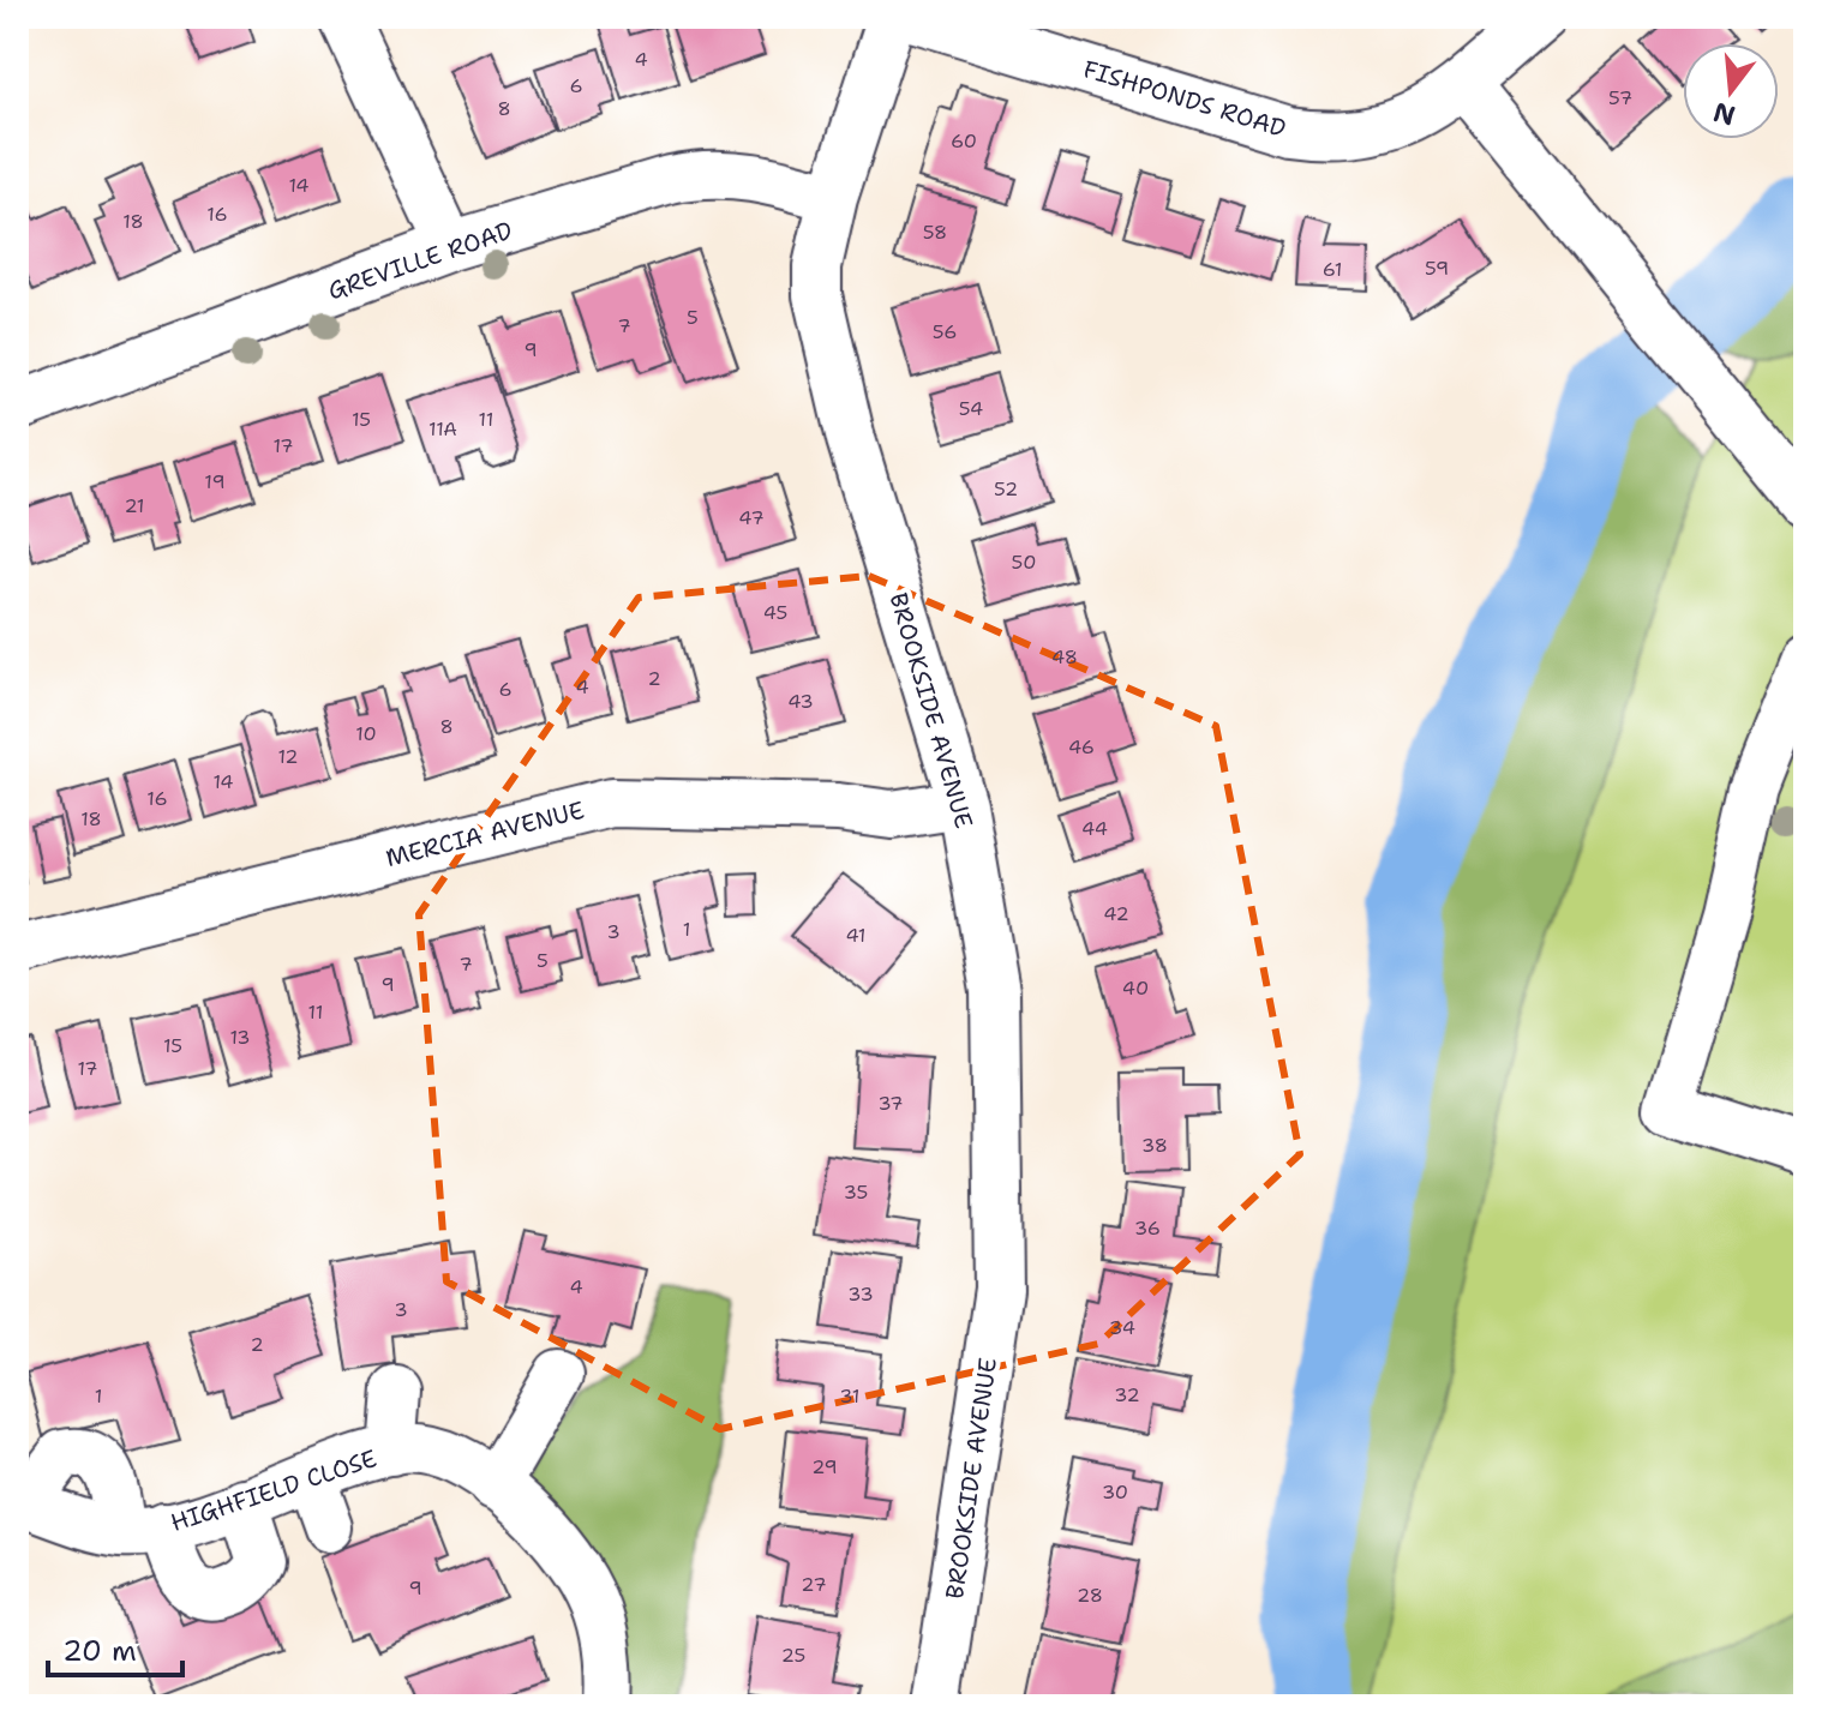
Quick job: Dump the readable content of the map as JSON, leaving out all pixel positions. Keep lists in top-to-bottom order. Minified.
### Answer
{"streets":{"street":["FISHPONDS ROAD","GREVILLE ROAD","BROOKSIDE AVENUE","MERCIA AVENUE","HIGHFIELD CLOSE"]},"crossings":[["GREVILLE ROAD","BROOKSIDE AVENUE"],["BROOKSIDE AVENUE","MERCIA AVENUE"]],"house_numbers":["4","6","57","8","60","14","16","18","58","59","61","5","7","56","9","54","15","11","11A","17","19","52","21","47","50","45","48","2","4","6","43","8","10","46","12","14","16","18","44","42","1","3","41","5","7","9","40","11","13","15","17","37","38","35","36","4","33","3","34","2","32","1","31","29","30","27","9","28","25"],"scale_bar":"20 m","north":"bottom"}
